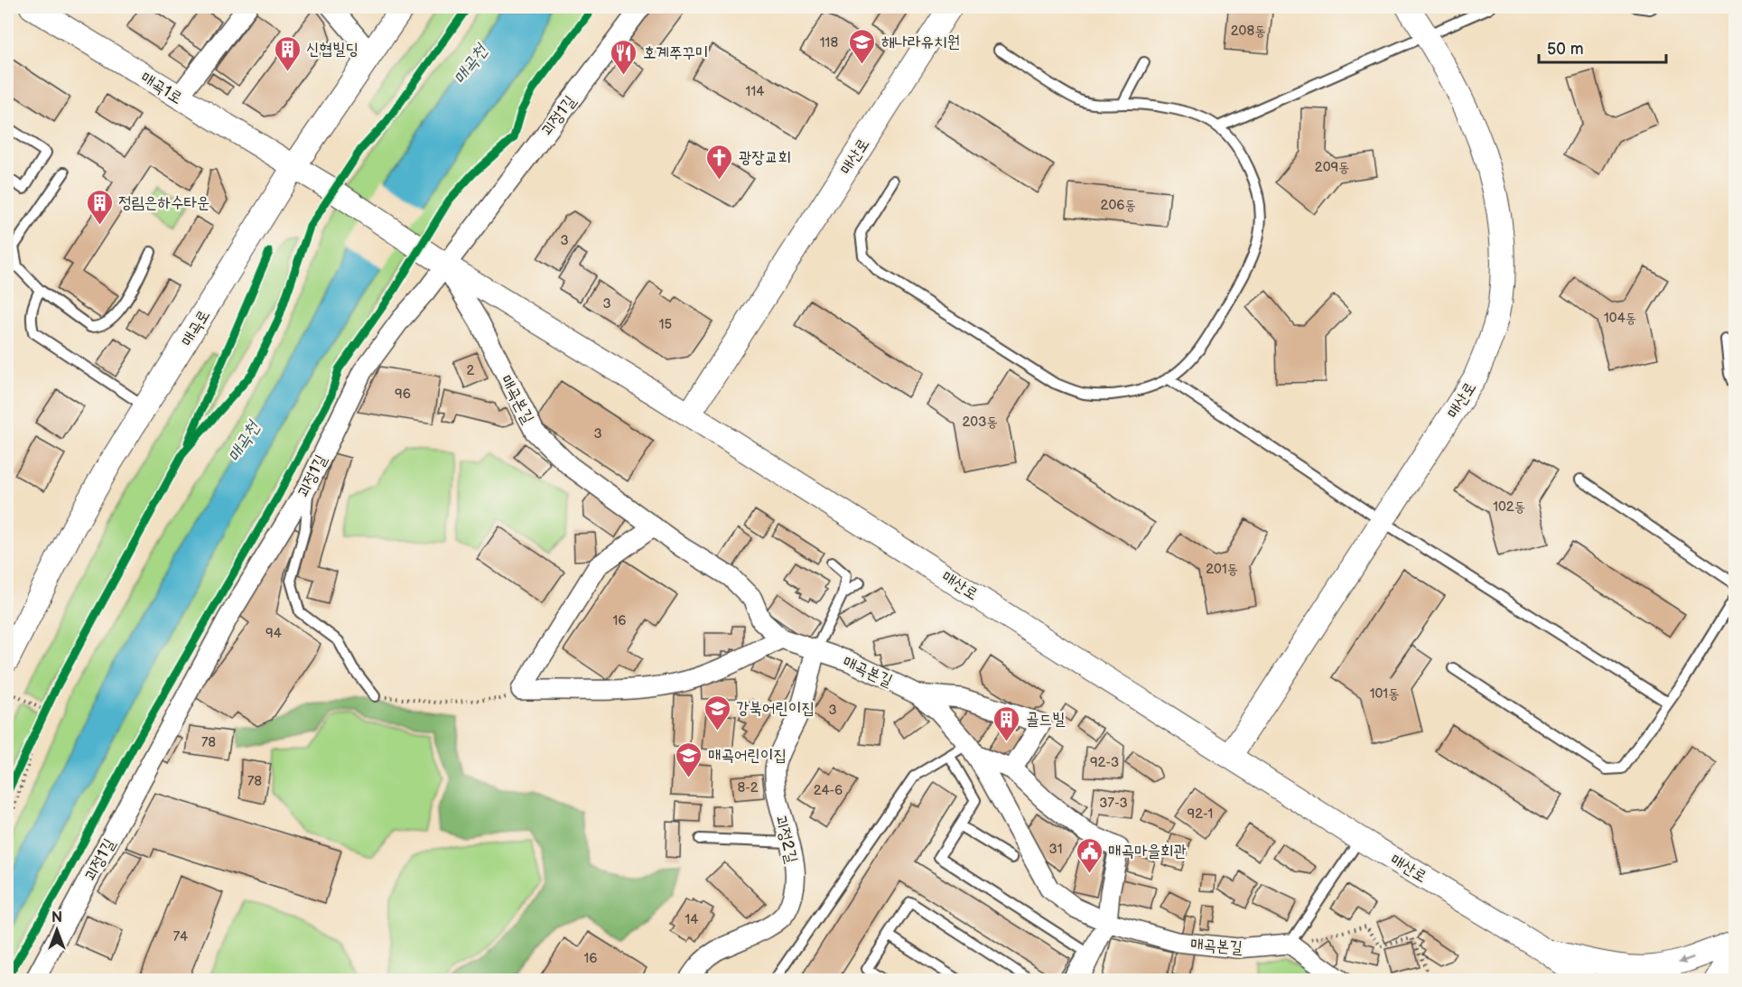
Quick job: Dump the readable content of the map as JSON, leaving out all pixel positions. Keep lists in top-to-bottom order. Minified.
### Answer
{"streets":{"street":["매곡1로","괴정1길","매산로","매곡로","매곡본길","괴정2길"]},"crossings":[["매곡1로","매산로"],["매곡1로","매곡로"],["괴정1길","매산로"],["괴정1길","매곡본길"],["매산로","매곡본길"],["매곡본길","괴정2길"]],"water":["매곡천"],"places":{"school or university":["해나라유치원","강북어린이집","매곡어린이집"],"building":["신협빌딩","정림은하수타운","골드빌"],"restaurant":["호계쭈꾸미"],"church":["광장교회"],"public building":["매곡마을회관"]},"house_numbers":["208동","118","114","209동","206동","3","3","104동","15","2","96","203동","3","102동","201동","16","94","101동","3","78","92-3","78","8-2","24-6","37-3","92-1","31","14","74","16"],"scale_bar":"50 m","north":"top"}
